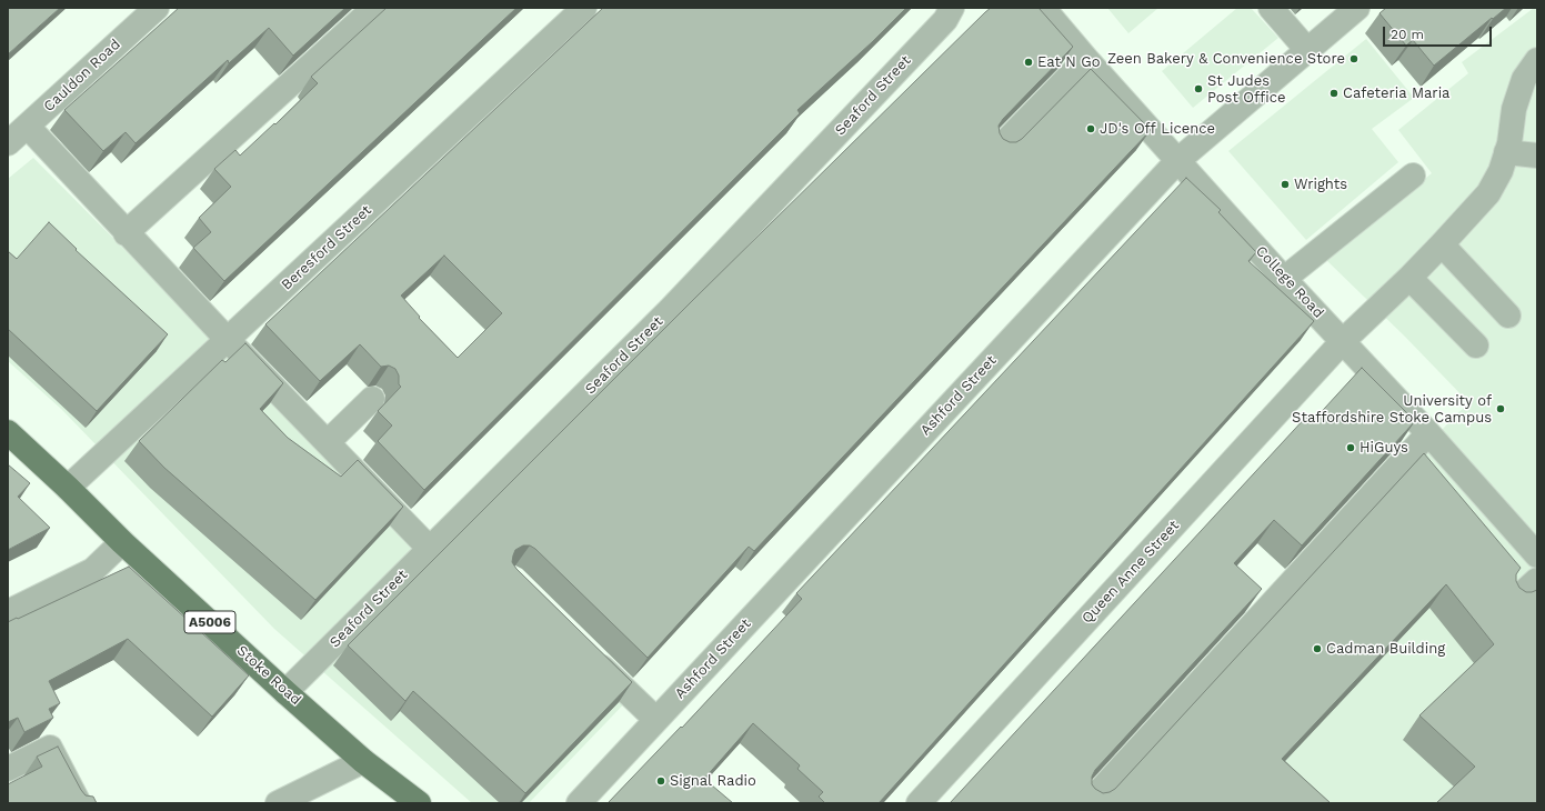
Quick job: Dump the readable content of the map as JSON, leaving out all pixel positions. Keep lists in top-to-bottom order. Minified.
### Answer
{"streets":{"main road":["A5006","Stoke Road"],"street":["Cauldon Road","Seaford Street","Beresford Street","College Road","Ashford Street","Queen Anne Street"]},"crossings":[["Seaford Street","Stoke Road"],["Beresford Street","Stoke Road"],["College Road","Ashford Street"],["College Road","Queen Anne Street"]],"places":["Zeen Bakery & Convenience Store","Eat N Go","St Judes Post Office","Cafeteria Maria","JD's Off Licence","Wrights","University of Staffordshire Stoke Campus","HiGuys","Cadman Building","Signal Radio"],"scale_bar":"20 m"}
